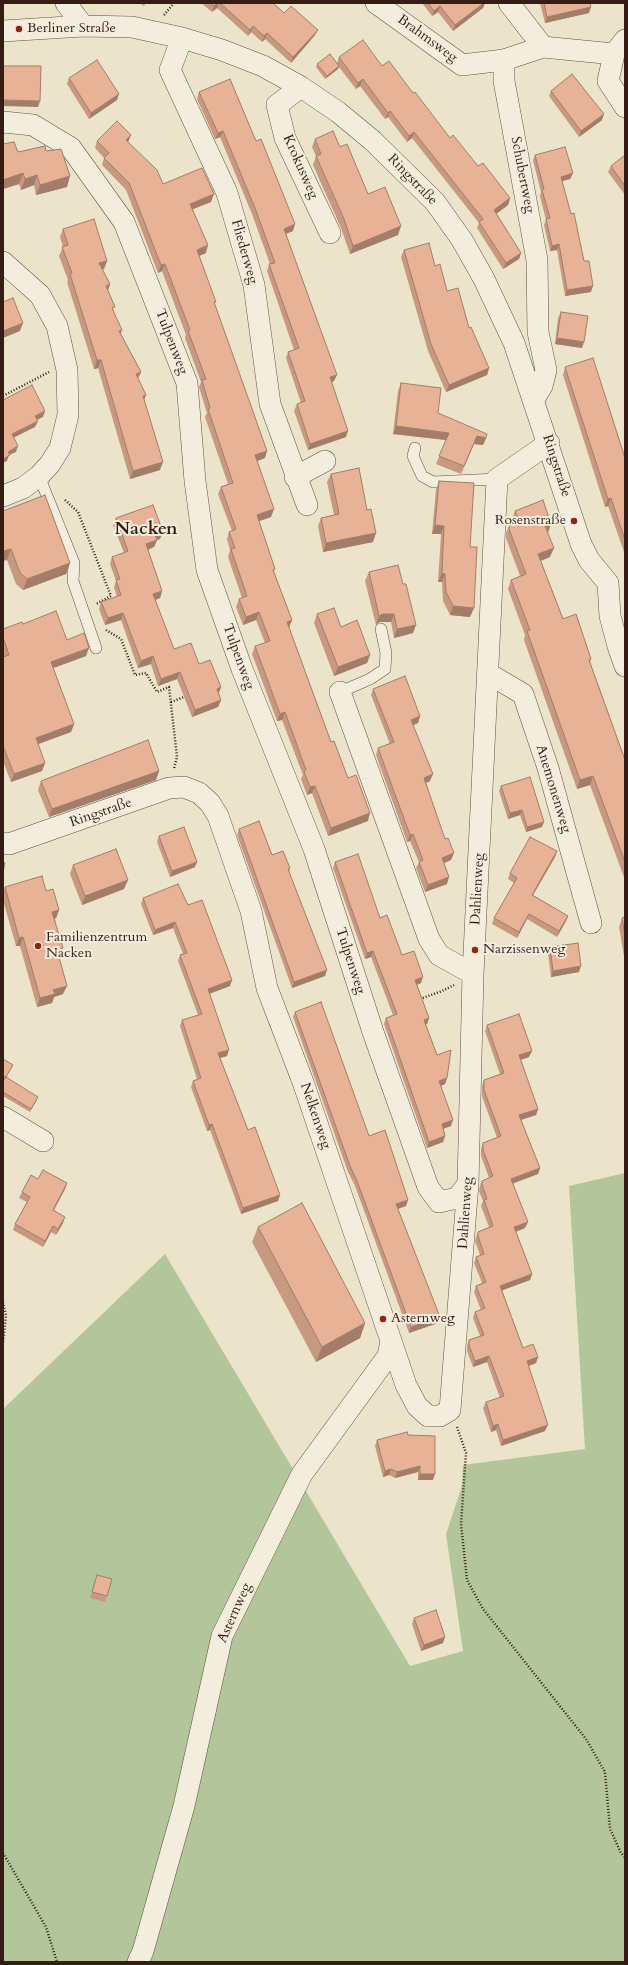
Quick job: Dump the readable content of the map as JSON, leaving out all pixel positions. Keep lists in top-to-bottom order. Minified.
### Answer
{"streets":{"street":["Brahmsweg","Krokusweg","Schubertweg","Ringstraße","Fliederweg","Tulpenweg","Anemonenweg","Dahlienweg","Nelkenweg","Asternweg"]},"crossings":[["Brahmsweg","Schubertweg"],["Krokusweg","Ringstraße"],["Schubertweg","Ringstraße"],["Ringstraße","Fliederweg"],["Ringstraße","Nelkenweg"],["Tulpenweg","Dahlienweg"],["Anemonenweg","Dahlienweg"],["Dahlienweg","Nelkenweg"],["Nelkenweg","Asternweg"]],"districts":["Nacken"],"places":["Berliner Straße","Rosenstraße","Familienzentrum Nacken","Narzissenweg","Asternweg"]}
